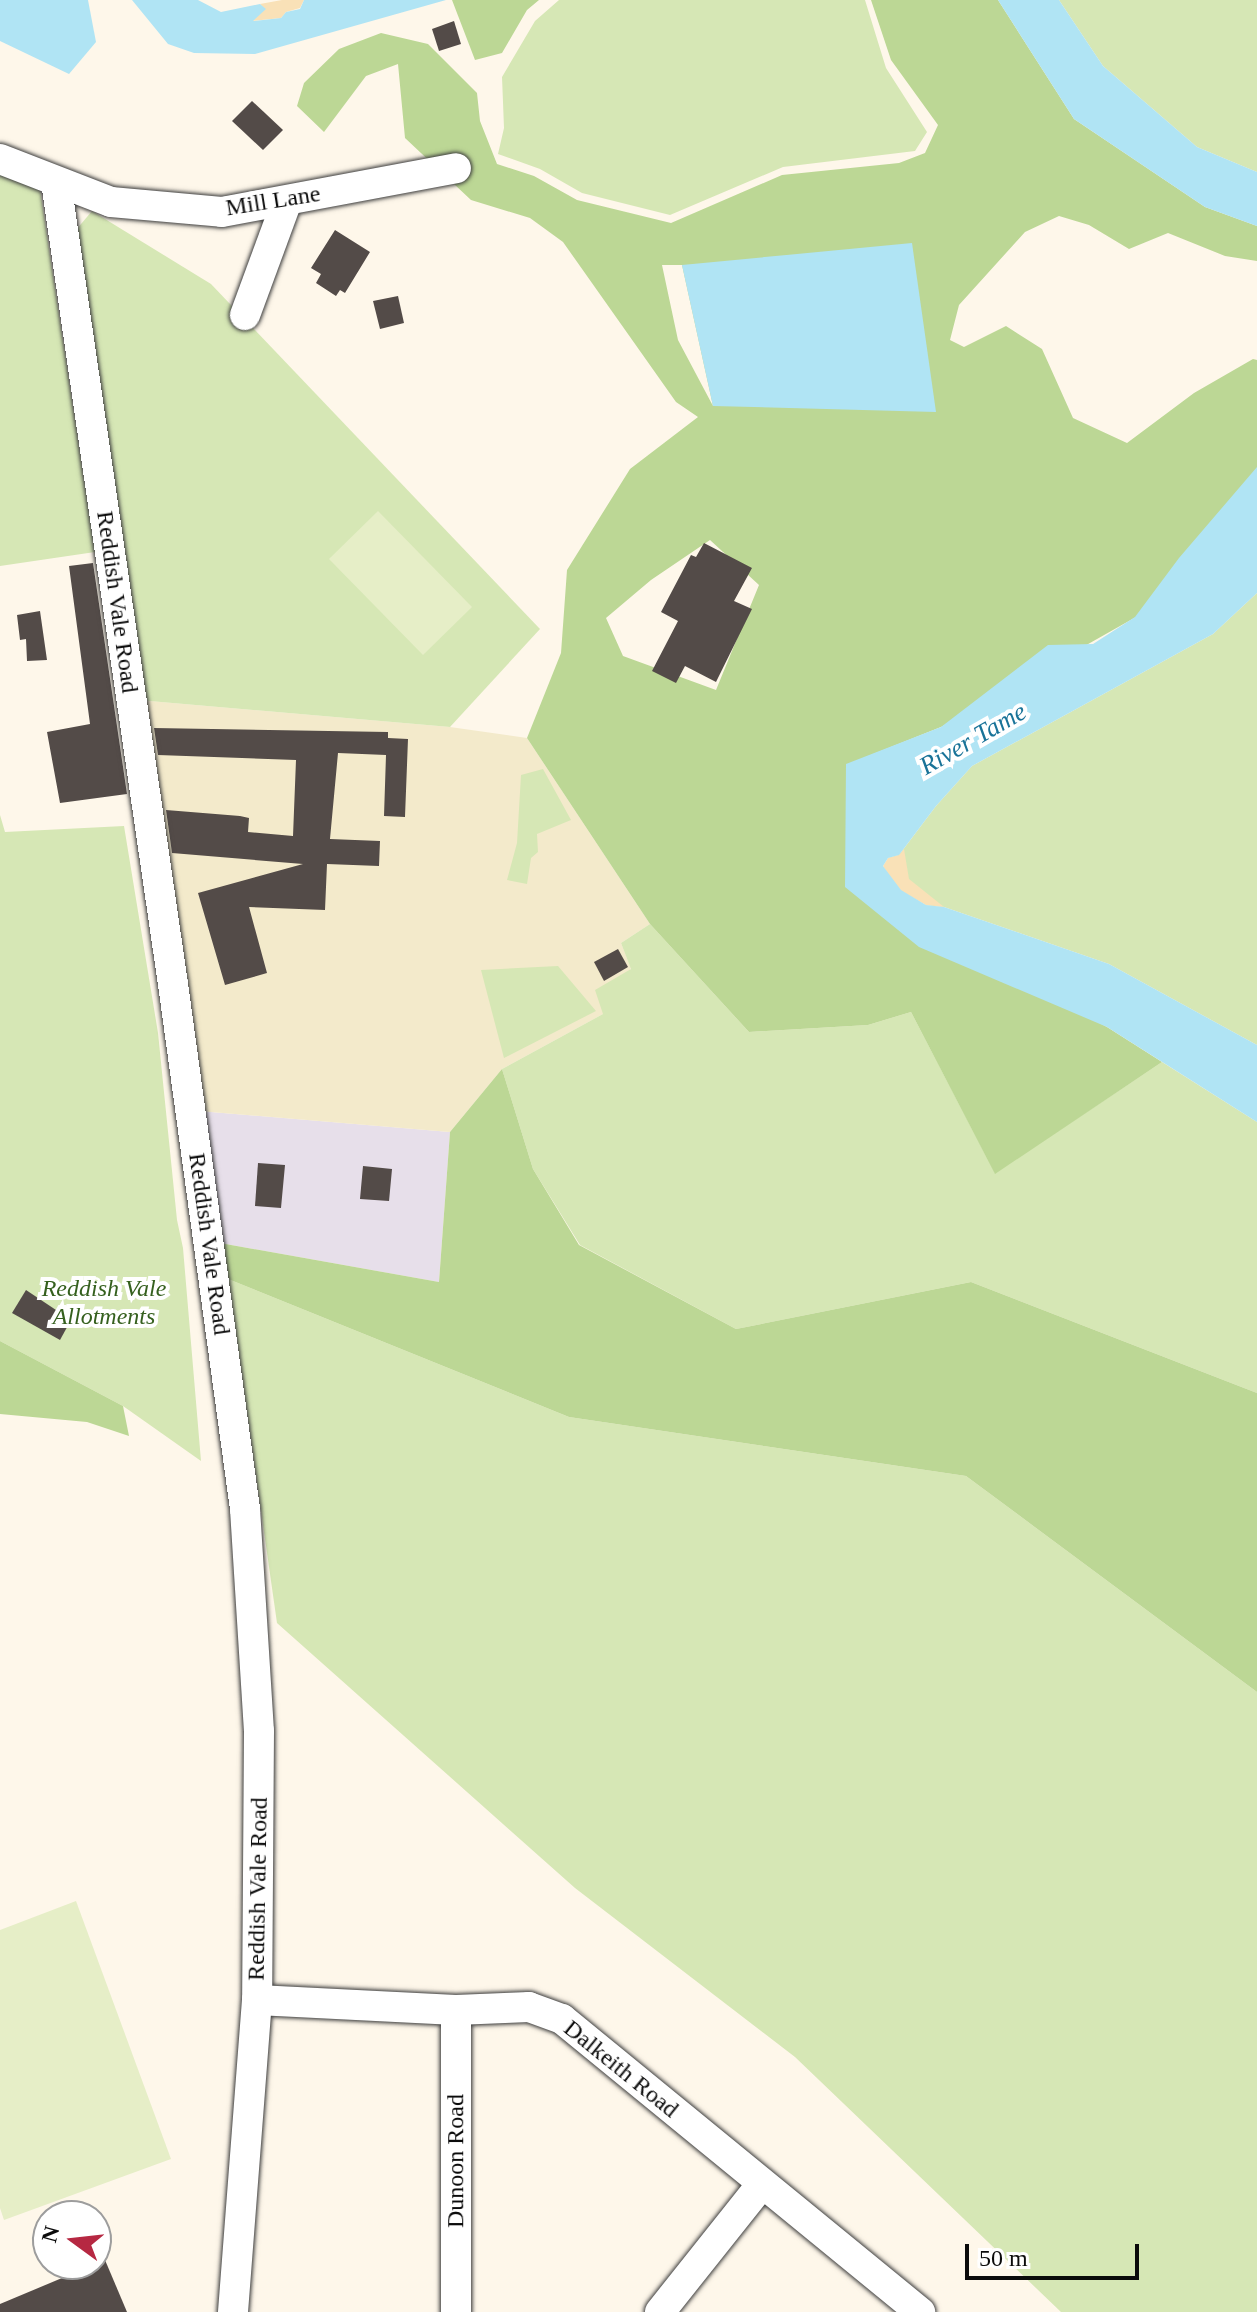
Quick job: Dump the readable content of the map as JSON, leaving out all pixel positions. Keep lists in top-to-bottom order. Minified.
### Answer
{"streets":{"street":["Mill Lane","Reddish Vale Road","Dalkeith Road","Dunoon Road"]},"crossings":[["Mill Lane","Reddish Vale Road"],["Reddish Vale Road","Dalkeith Road"],["Dalkeith Road","Dunoon Road"]],"water":["River Tame"],"parks":["Reddish Vale Allotments"],"scale_bar":"50 m","north":"left"}
